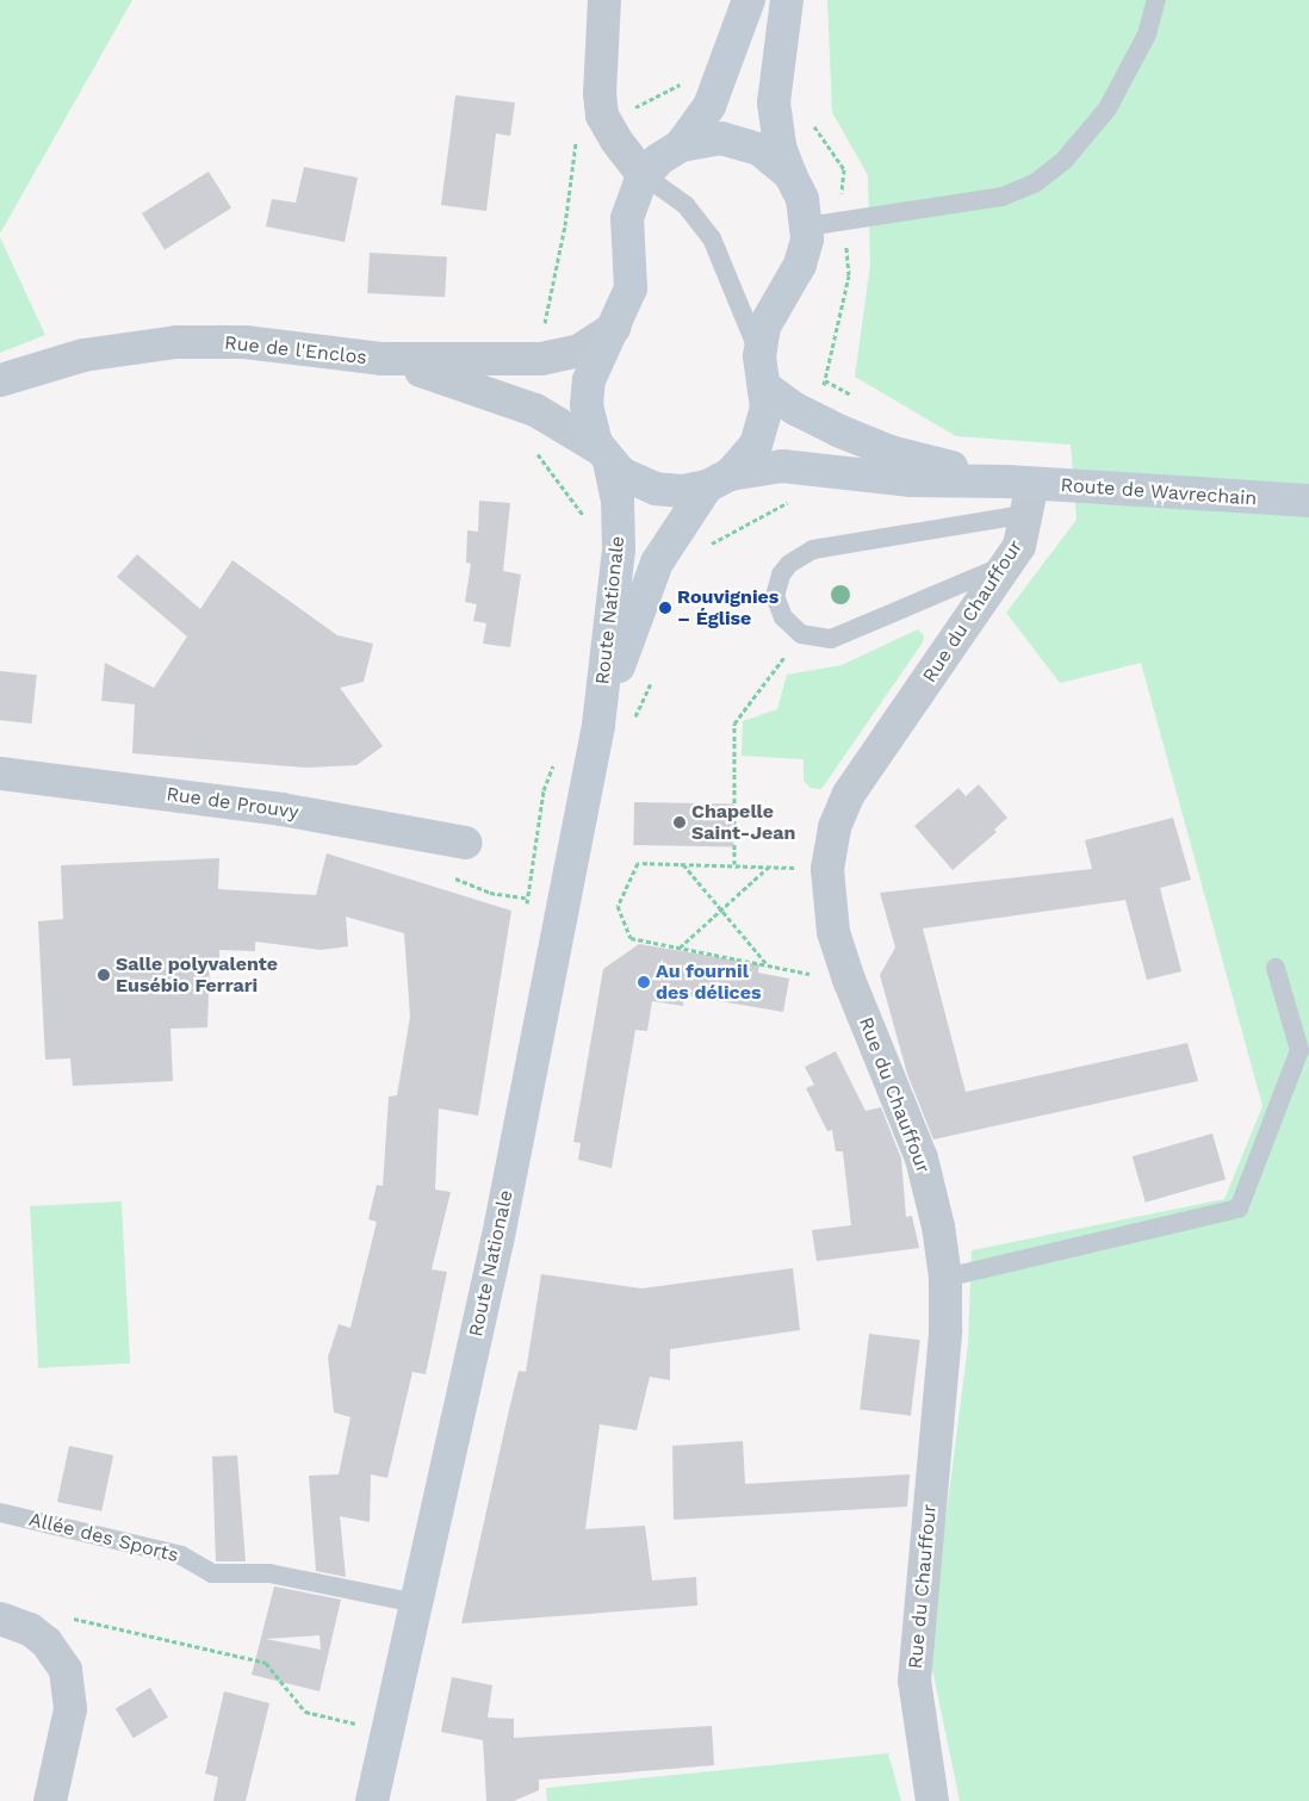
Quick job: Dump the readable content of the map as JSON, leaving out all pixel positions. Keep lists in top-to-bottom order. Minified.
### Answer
{"streets":{"main road":["Route de Wavrechain","Route Nationale"],"street":["Rue de l'Enclos","Rue du Chauffour","Rue de Prouvy"],"lane":["Allée des Sports"]},"crossings":[["Rue de l'Enclos","Route de Wavrechain"],["Rue de l'Enclos","Route Nationale"],["Route de Wavrechain","Route Nationale"],["Route de Wavrechain","Rue du Chauffour"],["Route Nationale","Allée des Sports"]],"places":["Rouvignies – Église","Chapelle Saint-Jean","Salle polyvalente Eusébio Ferrari","Au fournil des délices"]}
